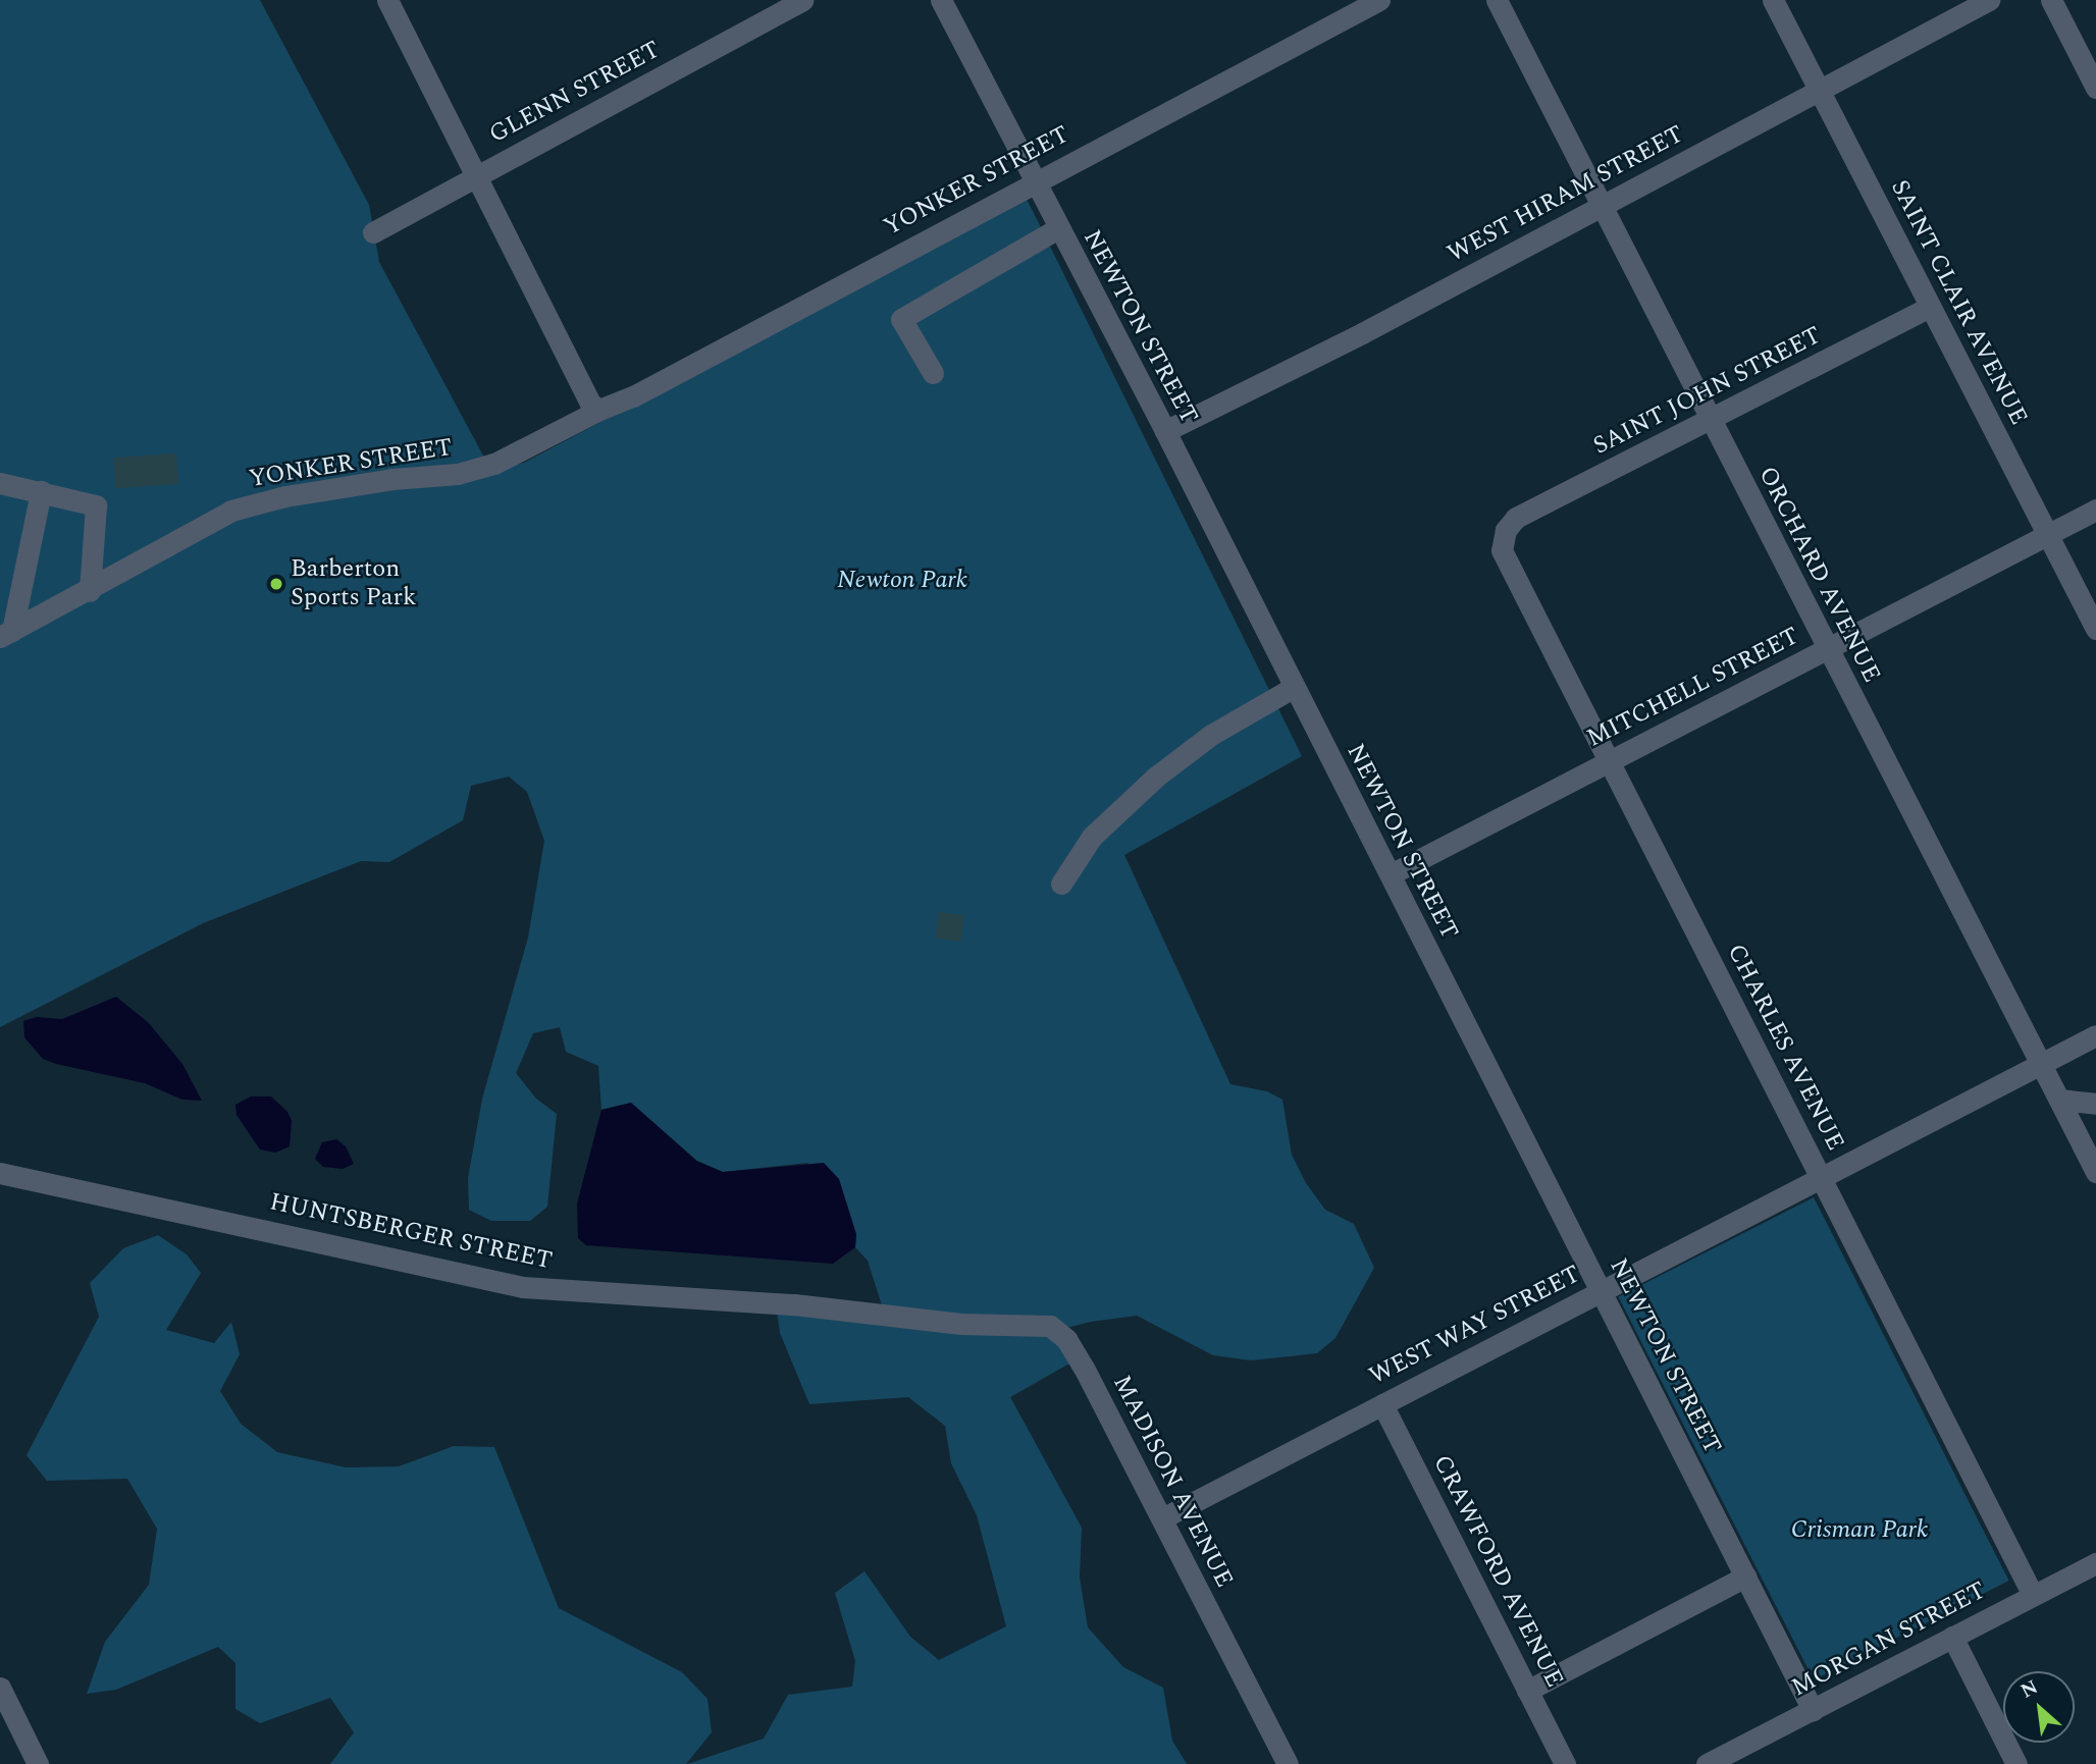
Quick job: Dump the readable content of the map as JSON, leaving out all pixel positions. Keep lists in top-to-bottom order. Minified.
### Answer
{"streets":{"street":["GLENN STREET","YONKER STREET","WEST HIRAM STREET","SAINT CLAIR AVENUE","NEWTON STREET","SAINT JOHN STREET","ORCHARD AVENUE","MITCHELL STREET","CHARLES AVENUE","HUNTSBERGER STREET","WEST WAY STREET","MADISON AVENUE","CRAWFORD AVENUE","MORGAN STREET"]},"crossings":[["YONKER STREET","NEWTON STREET"],["WEST HIRAM STREET","SAINT CLAIR AVENUE"],["WEST HIRAM STREET","NEWTON STREET"],["WEST HIRAM STREET","ORCHARD AVENUE"],["SAINT CLAIR AVENUE","SAINT JOHN STREET"],["SAINT CLAIR AVENUE","MITCHELL STREET"],["NEWTON STREET","MITCHELL STREET"],["NEWTON STREET","WEST WAY STREET"],["NEWTON STREET","MORGAN STREET"],["SAINT JOHN STREET","ORCHARD AVENUE"],["SAINT JOHN STREET","CHARLES AVENUE"],["ORCHARD AVENUE","MITCHELL STREET"],["ORCHARD AVENUE","WEST WAY STREET"],["MITCHELL STREET","CHARLES AVENUE"],["CHARLES AVENUE","WEST WAY STREET"],["CHARLES AVENUE","MORGAN STREET"],["HUNTSBERGER STREET","MADISON AVENUE"],["WEST WAY STREET","MADISON AVENUE"],["WEST WAY STREET","CRAWFORD AVENUE"]],"parks":["Newton Park","Crisman Park"],"places":["Barberton Sports Park"],"north":"top left"}
